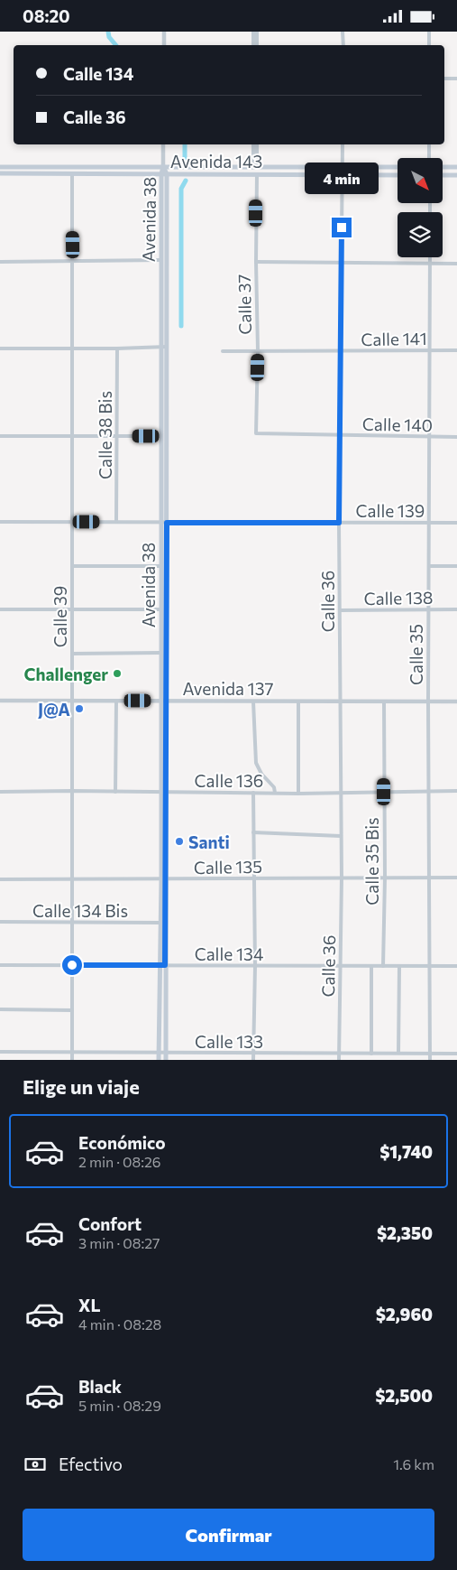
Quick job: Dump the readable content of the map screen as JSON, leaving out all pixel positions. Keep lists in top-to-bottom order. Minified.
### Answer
{"streets":{"main road":["Avenida 143","Avenida 38"],"street":["Calle 37","Calle 141","Calle 140","Calle 38 Bis","Calle 139","Calle 138","Calle 36","Calle 39","Calle 35","Avenida 137","Calle 136","Calle 35 Bis","Calle 135","Calle 134 Bis","Calle 134","Calle 133"]},"crossings":[["Avenida 143","Avenida 38"],["Avenida 143","Calle 37"],["Avenida 143","Calle 36"],["Avenida 143","Calle 39"],["Avenida 38","Calle 139"],["Avenida 38","Avenida 137"],["Avenida 38","Calle 136"],["Avenida 38","Calle 135"],["Avenida 38","Calle 134 Bis"],["Avenida 38","Calle 134"],["Avenida 38","Calle 133"],["Calle 37","Calle 141"],["Calle 37","Calle 140"],["Calle 141","Calle 36"],["Calle 141","Calle 35"],["Calle 140","Calle 36"],["Calle 140","Calle 35"],["Calle 38 Bis","Calle 139"],["Calle 139","Calle 36"],["Calle 139","Calle 39"],["Calle 139","Calle 35"],["Calle 138","Calle 36"],["Calle 138","Calle 35"],["Calle 36","Avenida 137"],["Calle 36","Calle 136"],["Calle 36","Calle 135"],["Calle 36","Calle 134"],["Calle 36","Calle 133"],["Calle 39","Avenida 137"],["Calle 39","Calle 136"],["Calle 39","Calle 135"],["Calle 39","Calle 134 Bis"],["Calle 39","Calle 134"],["Calle 39","Calle 133"],["Calle 35","Avenida 137"],["Calle 35","Calle 136"],["Calle 35","Calle 135"],["Calle 35","Calle 134"],["Calle 35","Calle 133"],["Avenida 137","Calle 35 Bis"],["Calle 136","Calle 35 Bis"],["Calle 35 Bis","Calle 135"],["Calle 35 Bis","Calle 134"]],"places":["Challenger","J@A","Santi"],"north":"bottom right","page":{"status":"08:20","banner":["Calle 134","Calle 36"],"bubble":"4 min","heading":"Elige un viaje","list":[{"name":"Económico","note":"2 min · 08:26","value":"$1,740"},{"name":"Confort","note":"3 min · 08:27","value":"$2,350"},{"name":"XL","note":"4 min · 08:28","value":"$2,960"},{"name":"Black","note":"5 min · 08:29","value":"$2,500"}],"pay":["Efectivo","1.6 km"],"buttons":"Confirmar"}}
